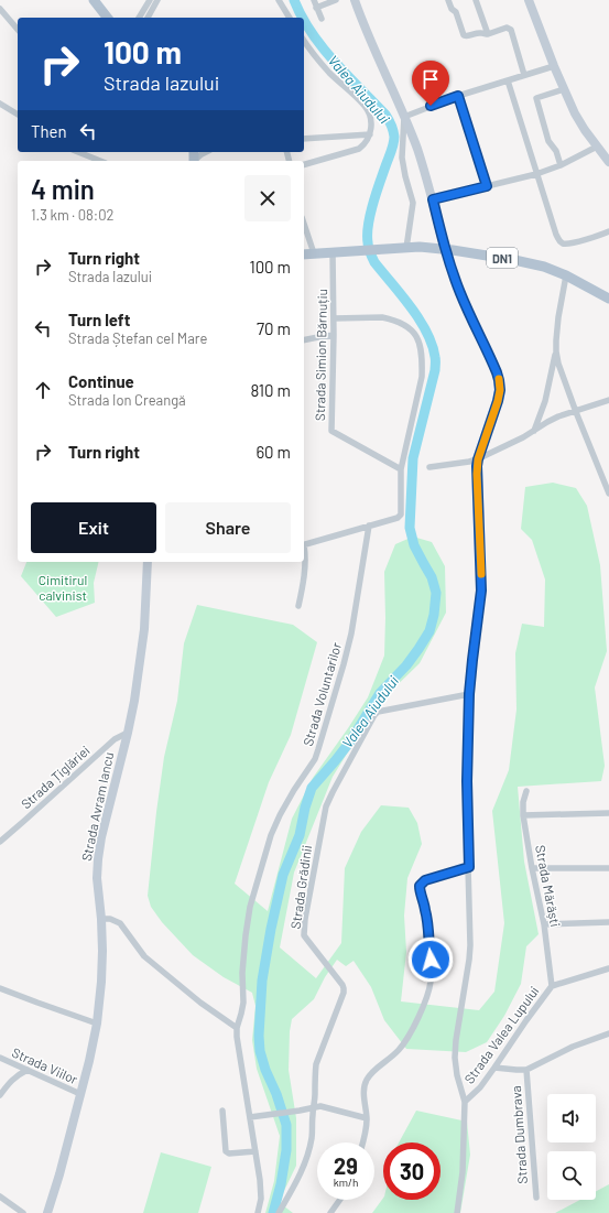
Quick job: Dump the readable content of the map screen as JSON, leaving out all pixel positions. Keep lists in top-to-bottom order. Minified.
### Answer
{"streets":{"main road":["DN1","Strada Avram Iancu"],"street":["Strada Simion Bărnuțiu","Strada Voluntarilor","Strada Țiglăriei","Strada Mărăști","Strada Grădinii","Strada Valea Lupului","Strada Viilor","Strada Dumbrava"]},"crossings":[["DN1","Strada Simion Bărnuțiu"],["Strada Țiglăriei","Strada Avram Iancu"],["Strada Avram Iancu","Strada Viilor"],["Strada Mărăști","Strada Valea Lupului"],["Strada Valea Lupului","Strada Dumbrava"]],"water":["Valea Aiudului"],"parks":["Cimitirul calvinist"],"page":{"turn":["100 m","Strada Iazului"],"then":"Then","heading":["4 min","1.3 km · 08:02"],"list":[{"name":"Turn right","note":"Strada Iazului","value":"100 m"},{"name":"Turn left","note":"Strada Ștefan cel Mare","value":"70 m"},{"name":"Continue","note":"Strada Ion Creangă","value":"810 m"},{"name":"Turn right","value":"60 m"}],"buttons":["Exit","Share"],"speed":"29 km/h","limit":"30"}}
